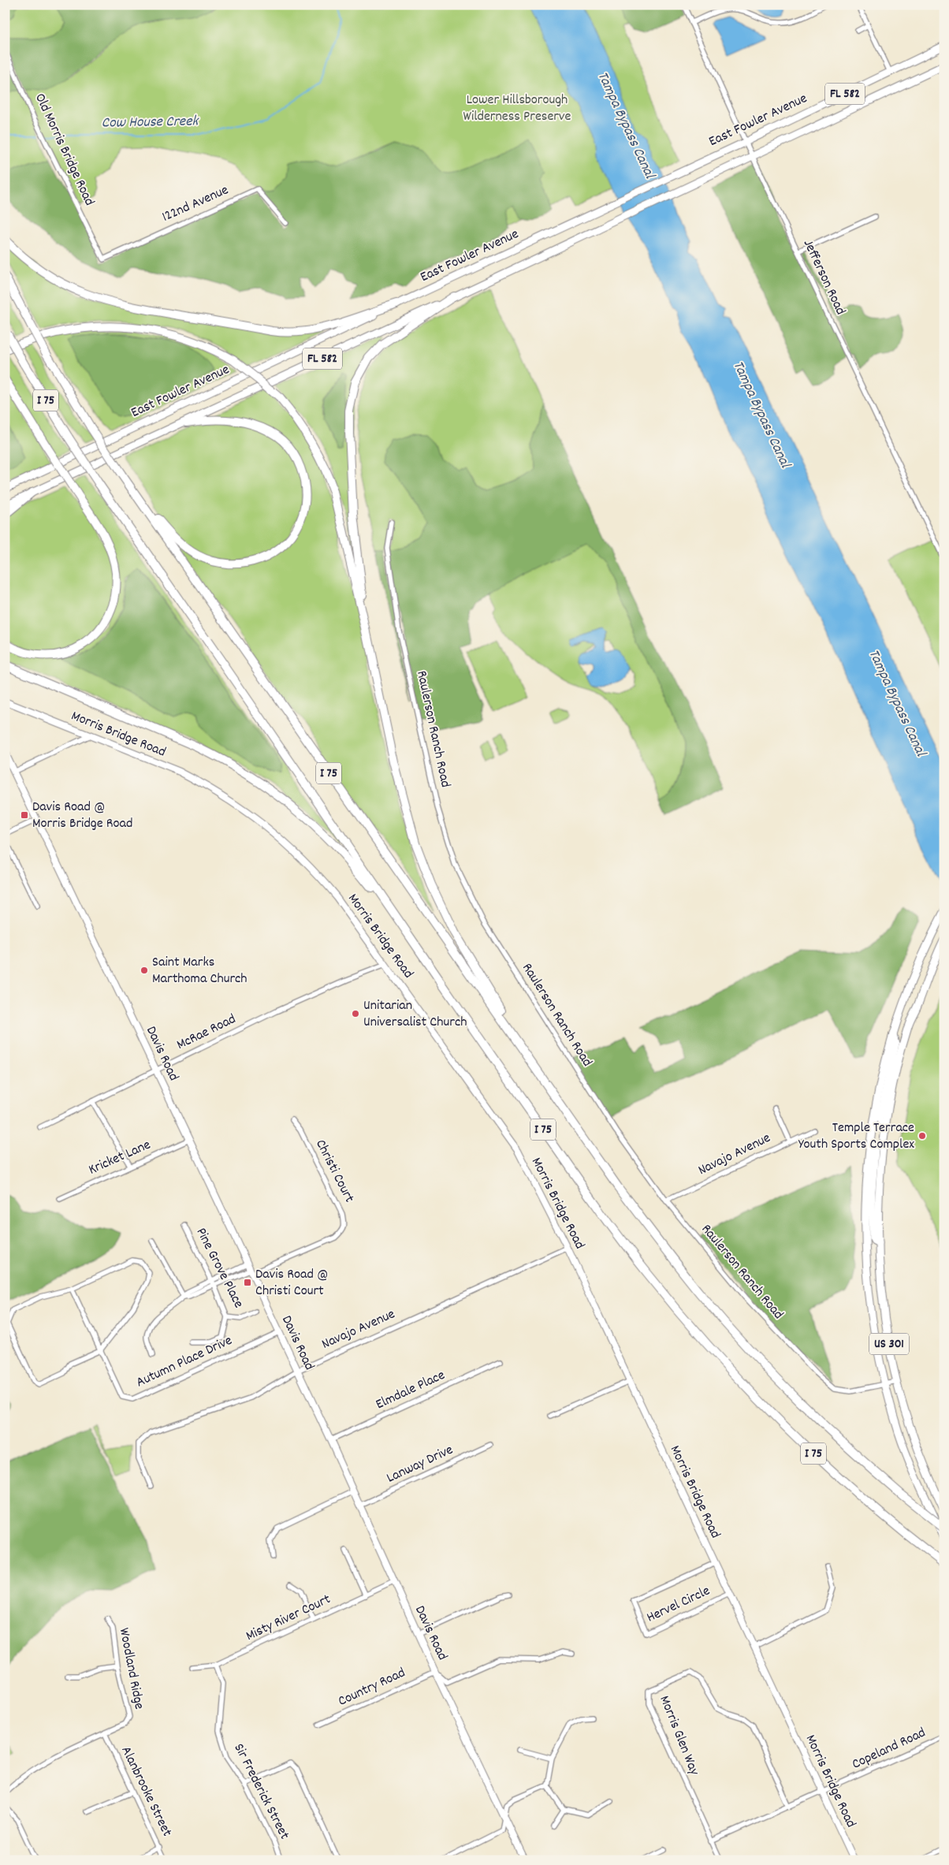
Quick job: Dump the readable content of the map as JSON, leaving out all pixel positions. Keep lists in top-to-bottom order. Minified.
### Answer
{"streets":{"highway":["I 75"],"main road":["FL 582","East Fowler Avenue","US 301"],"street":["Old Morris Bridge Road","122nd Avenue","Jefferson Road","Raulerson Ranch Road","Morris Bridge Road","McRae Road","Davis Road","Navajo Avenue","Kricket Lane","Christi Court","Pine Grove Place","Autumn Place Drive","Elmdale Place","Lanway Drive","Hervel Circle","Misty River Court","Woodland Ridge","Country Road","Morris Glen Way","Copeland Road","Alanbrooke Street","Sir Frederick Street"]},"crossings":[["FL 582","Jefferson Road"],["East Fowler Avenue","Jefferson Road"],["Old Morris Bridge Road","122nd Avenue"],["Raulerson Ranch Road","Navajo Avenue"],["Raulerson Ranch Road","US 301"],["Morris Bridge Road","McRae Road"],["Morris Bridge Road","Navajo Avenue"],["Morris Bridge Road","Hervel Circle"],["Morris Bridge Road","Copeland Road"],["McRae Road","Davis Road"],["Davis Road","Navajo Avenue"],["Davis Road","Kricket Lane"],["Davis Road","Christi Court"],["Davis Road","Autumn Place Drive"],["Davis Road","Elmdale Place"],["Davis Road","Lanway Drive"],["Davis Road","Misty River Court"],["Davis Road","Country Road"],["Christi Court","Pine Grove Place"],["Misty River Court","Sir Frederick Street"],["Woodland Ridge","Alanbrooke Street"],["Morris Glen Way","Copeland Road"]],"water":["Cow House Creek","Tampa Bypass Canal"],"parks":["Lower Hillsborough Wilderness Preserve"],"places":{"transit":["Davis Road @ Morris Bridge Road","Davis Road @ Christi Court"],"other":["Saint Marks Marthoma Church","Unitarian Universalist Church","Temple Terrace Youth Sports Complex"]}}
